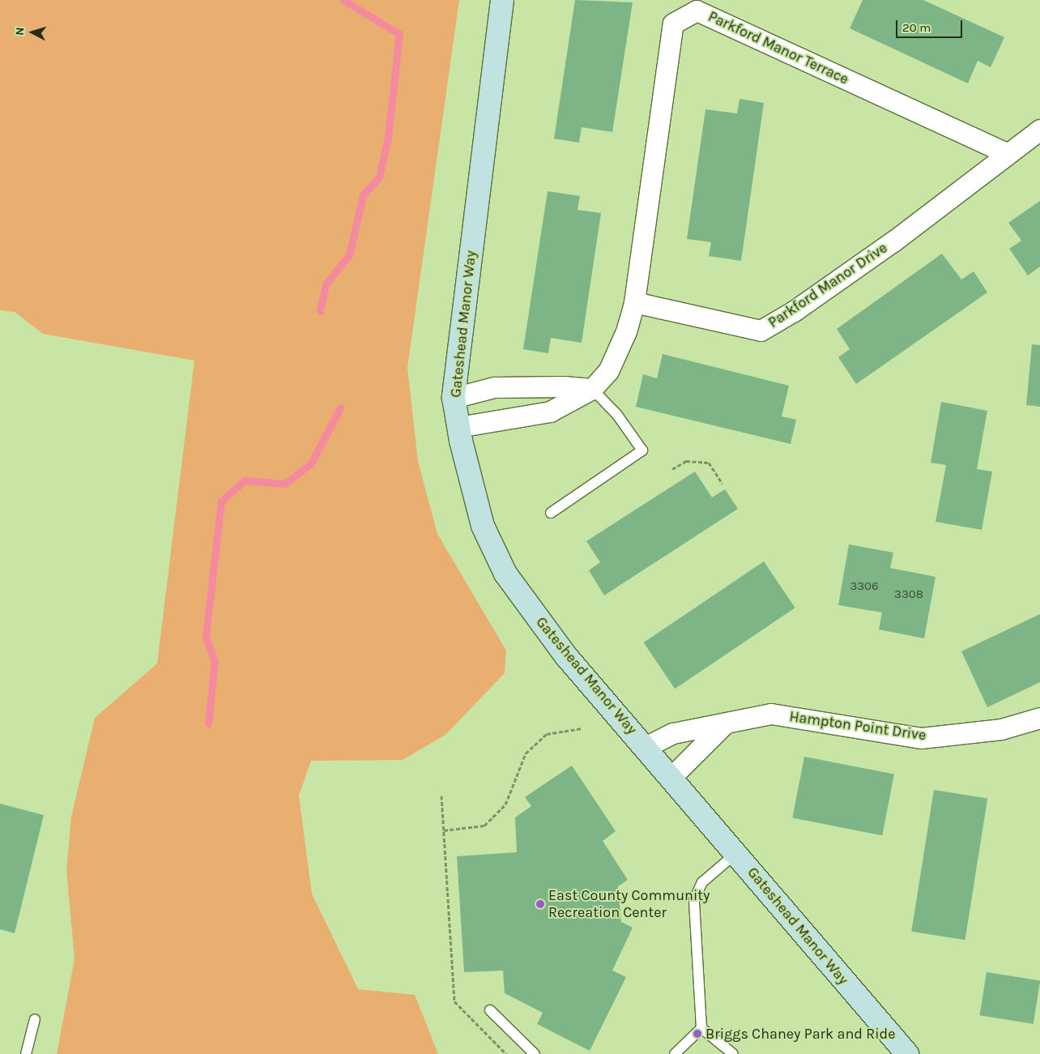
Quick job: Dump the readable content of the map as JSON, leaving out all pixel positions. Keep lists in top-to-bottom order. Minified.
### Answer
{"streets":{"street":["Parkford Manor Terrace","Parkford Manor Drive","Gateshead Manor Way","Hampton Point Drive"]},"crossings":[["Parkford Manor Terrace","Parkford Manor Drive"],["Gateshead Manor Way","Hampton Point Drive"]],"places":["East County Community Recreation Center","Briggs Chaney Park and Ride"],"house_numbers":["3306","3308"],"scale_bar":"20 m","north":"left"}
